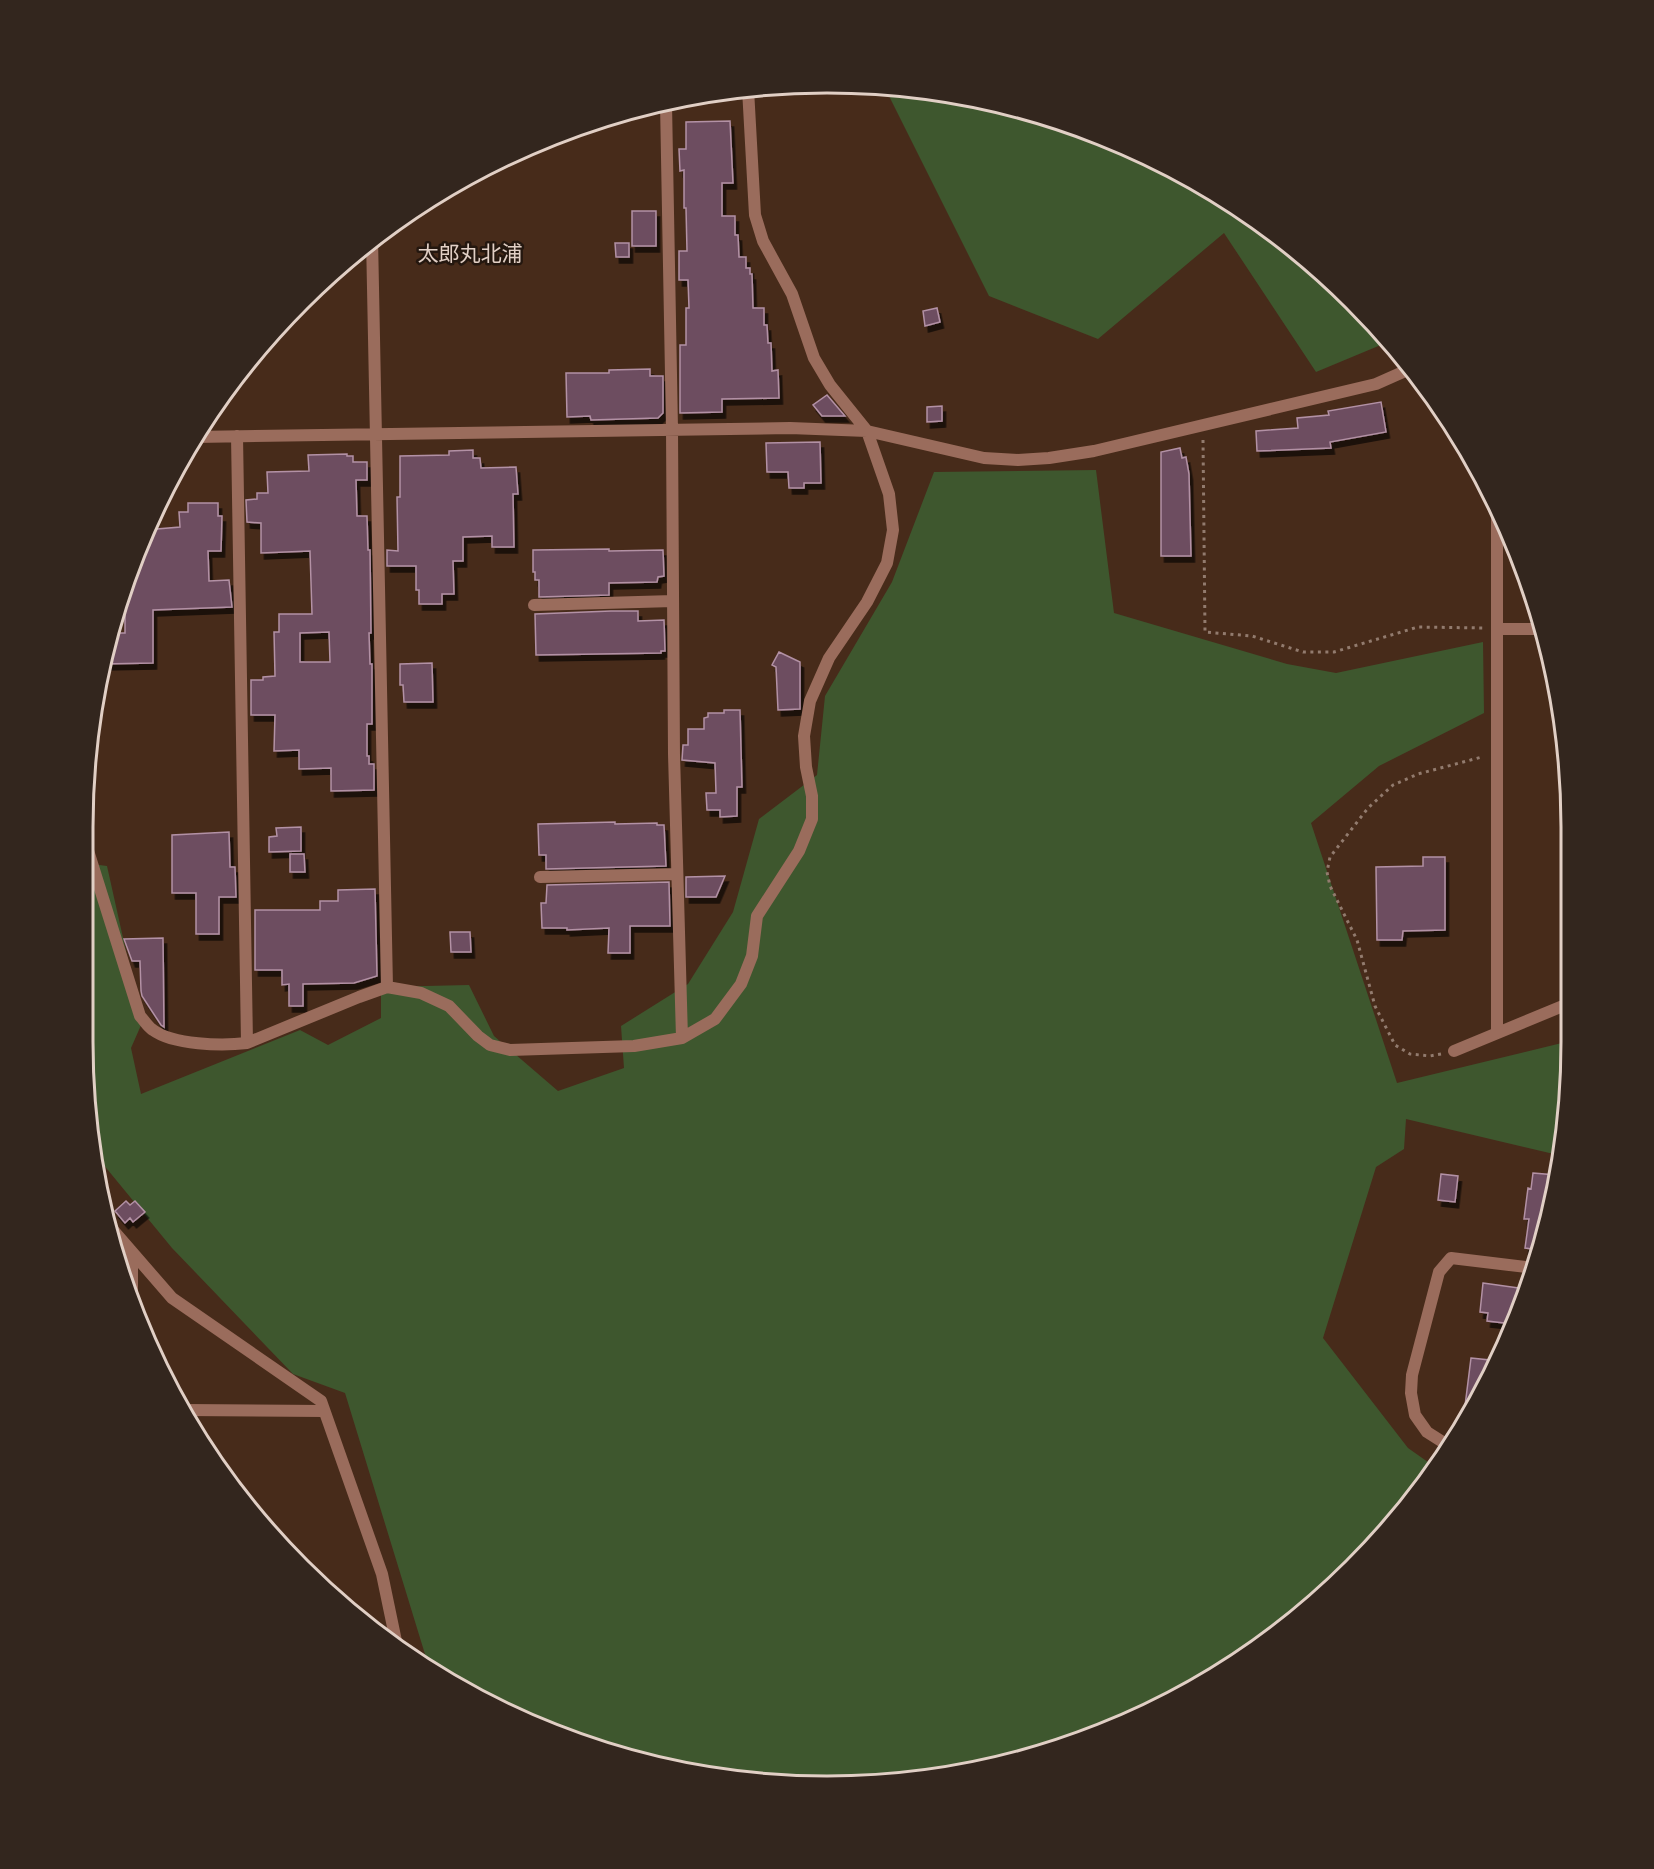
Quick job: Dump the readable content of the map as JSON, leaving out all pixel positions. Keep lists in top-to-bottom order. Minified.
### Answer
{"districts":["太郎丸北浦"]}
